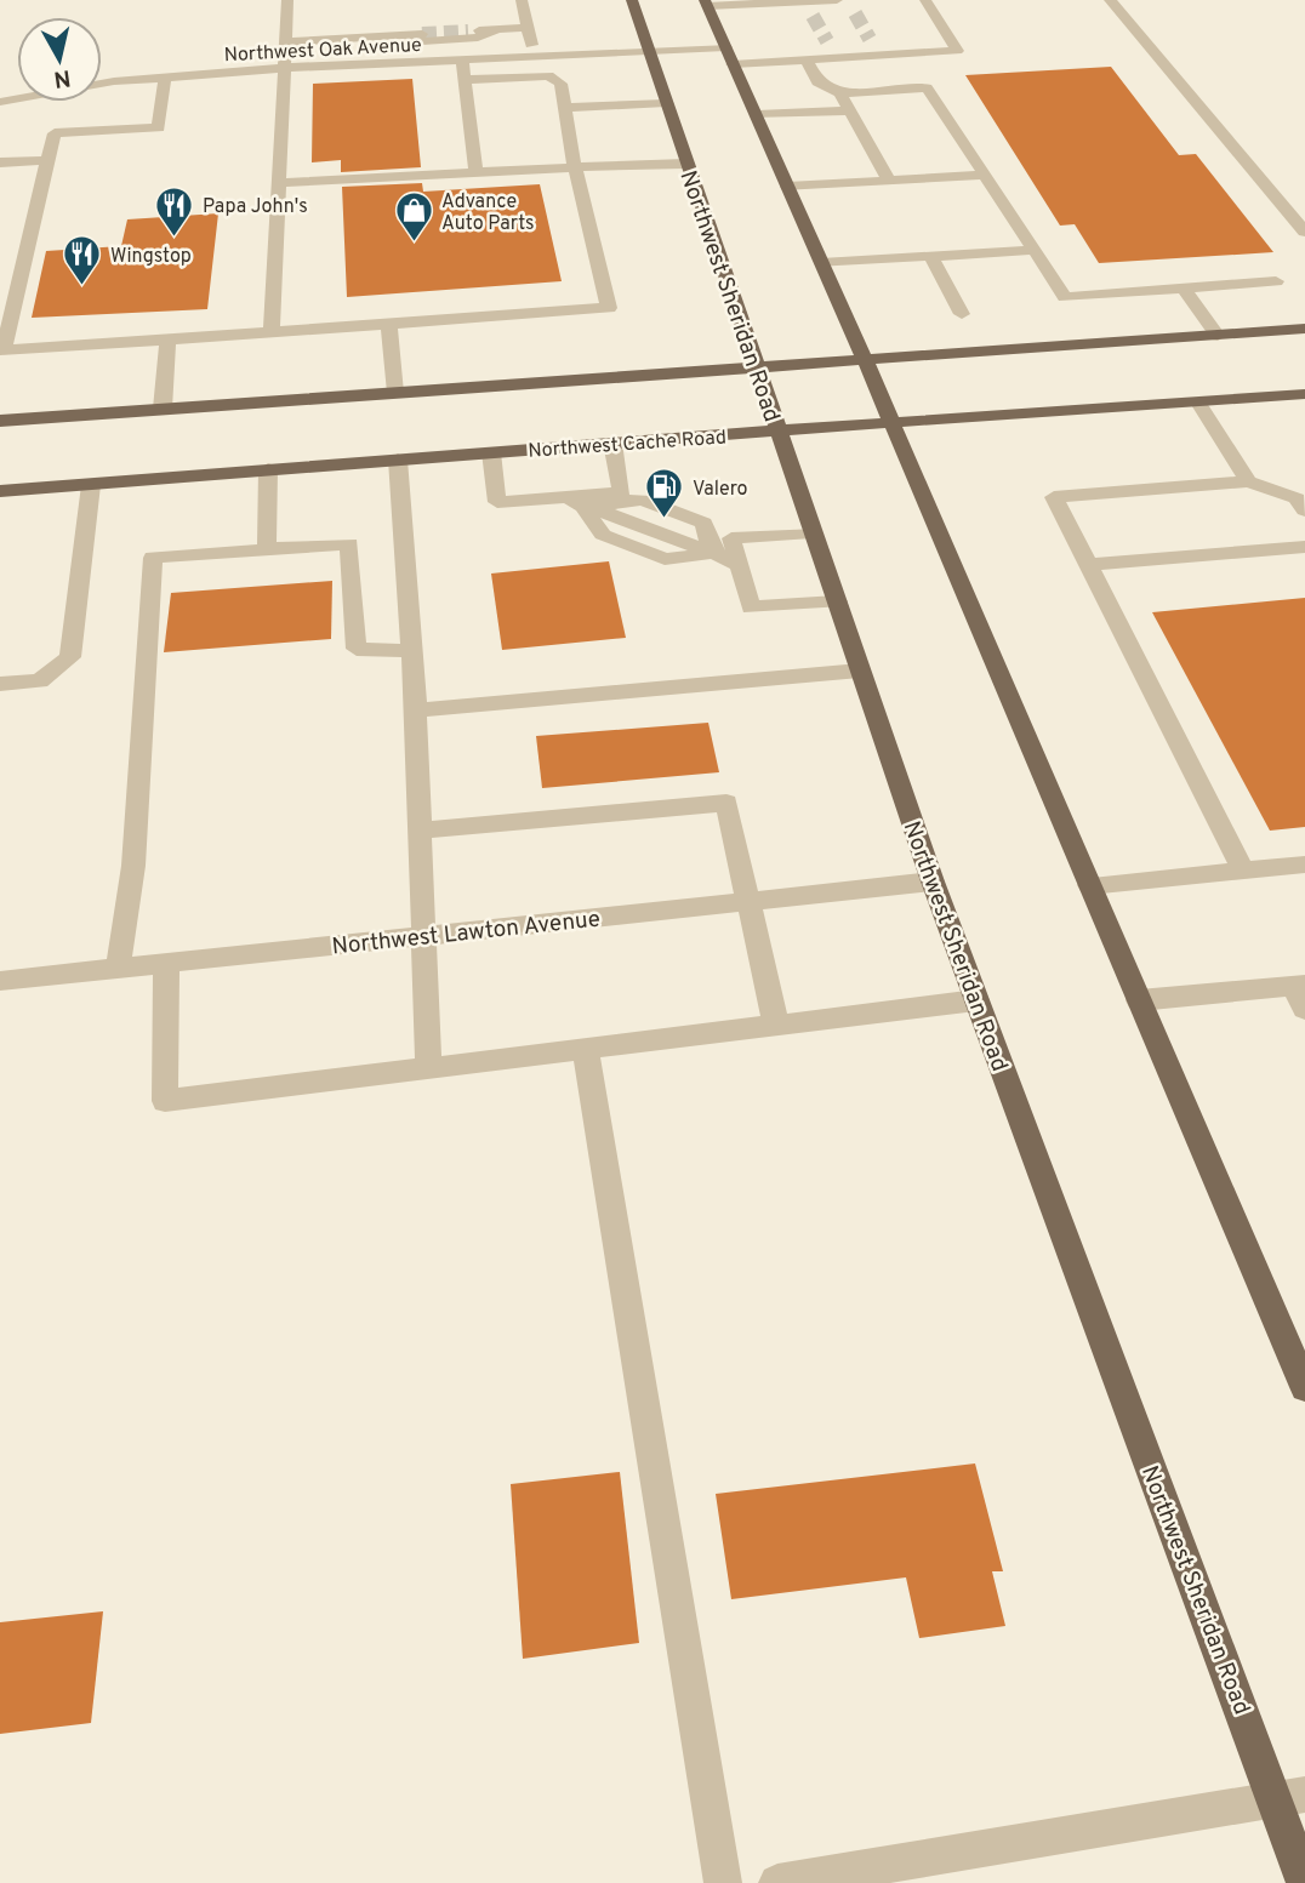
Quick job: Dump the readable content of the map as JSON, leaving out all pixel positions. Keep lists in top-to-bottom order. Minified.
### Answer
{"streets":{"main road":["Northwest Sheridan Road","Northwest Cache Road"],"street":["Northwest Oak Avenue","Northwest Lawton Avenue"]},"crossings":[["Northwest Oak Avenue","Northwest Sheridan Road"],["Northwest Sheridan Road","Northwest Cache Road"],["Northwest Sheridan Road","Northwest Lawton Avenue"]],"places":{"restaurant":["Papa John's","Wingstop"],"shop":["Advance Auto Parts"],"fuel station":["Valero"]},"north":"bottom"}
